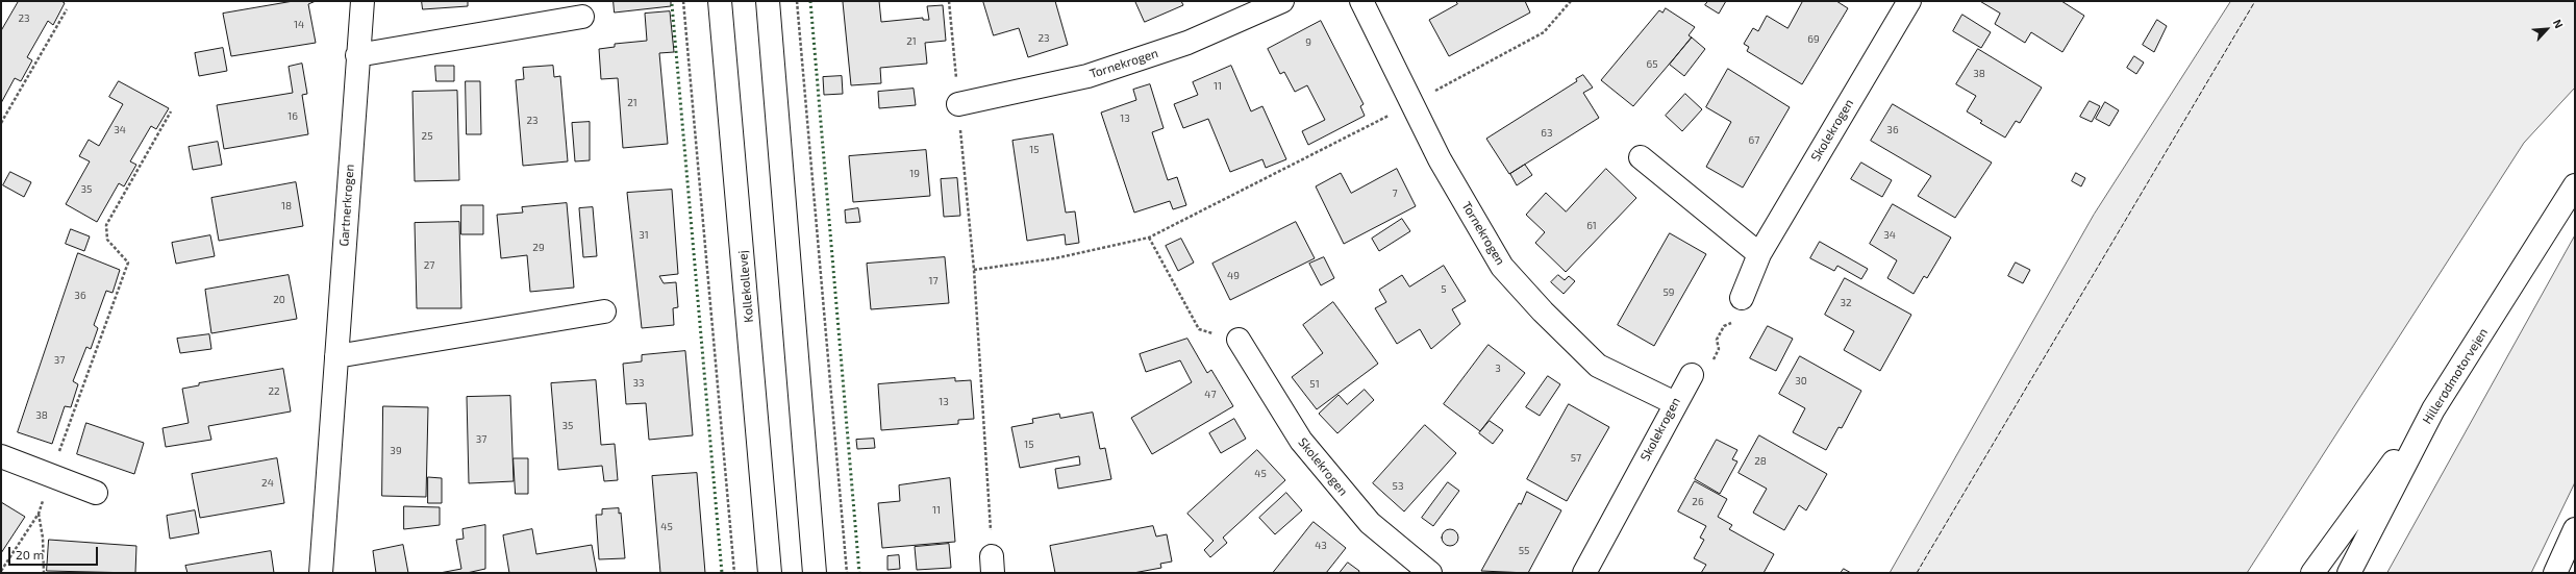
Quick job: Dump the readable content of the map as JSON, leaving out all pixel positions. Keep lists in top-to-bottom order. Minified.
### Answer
{"streets":{"main road":["Tornekrogen","Skolekrogen","Gartnerkrogen","Kollekollevej","Hillerødmotorvejen"]},"crossings":[["Tornekrogen","Skolekrogen"]],"house_numbers":["23","14","23","69","21","9","65","38","11","21","16","13","23","34","36","63","25","67","15","19","35","7","18","61","31","34","29","27","49","17","5","59","36","20","32","37","3","30","33","51","22","47","13","38","35","37","15","39","57","28","45","24","53","26","11","45","43","55"],"scale_bar":"20 m","north":"top right"}
